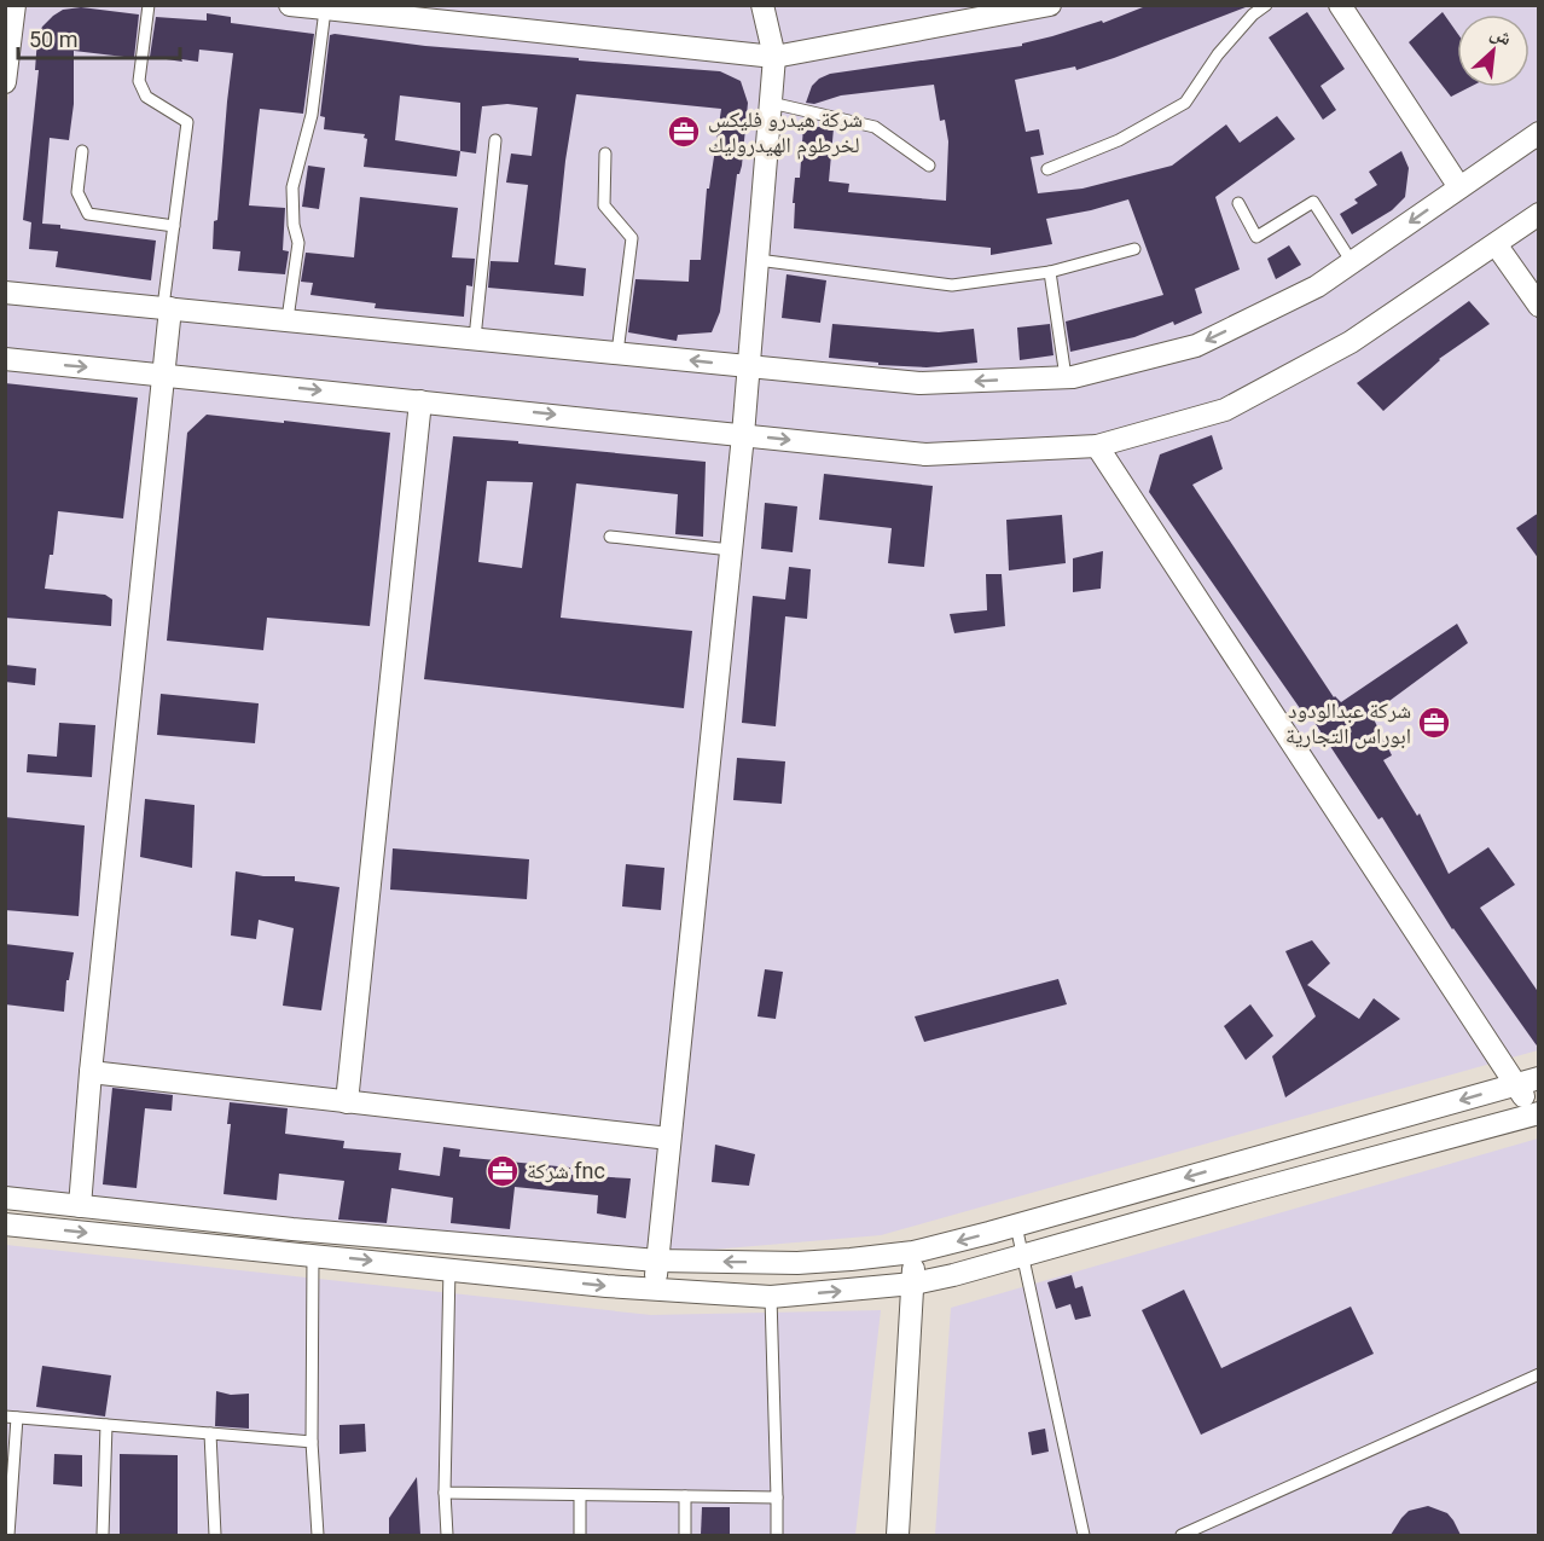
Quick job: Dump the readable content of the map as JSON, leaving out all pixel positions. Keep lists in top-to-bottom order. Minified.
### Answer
{"places":{"office":["شركة هيدرو فليكس لخرطوم الهيدروليك","شركة عبدالودود ابوراس التجارية","شركة fnc"]},"scale_bar":"50 m","north":"top right"}
